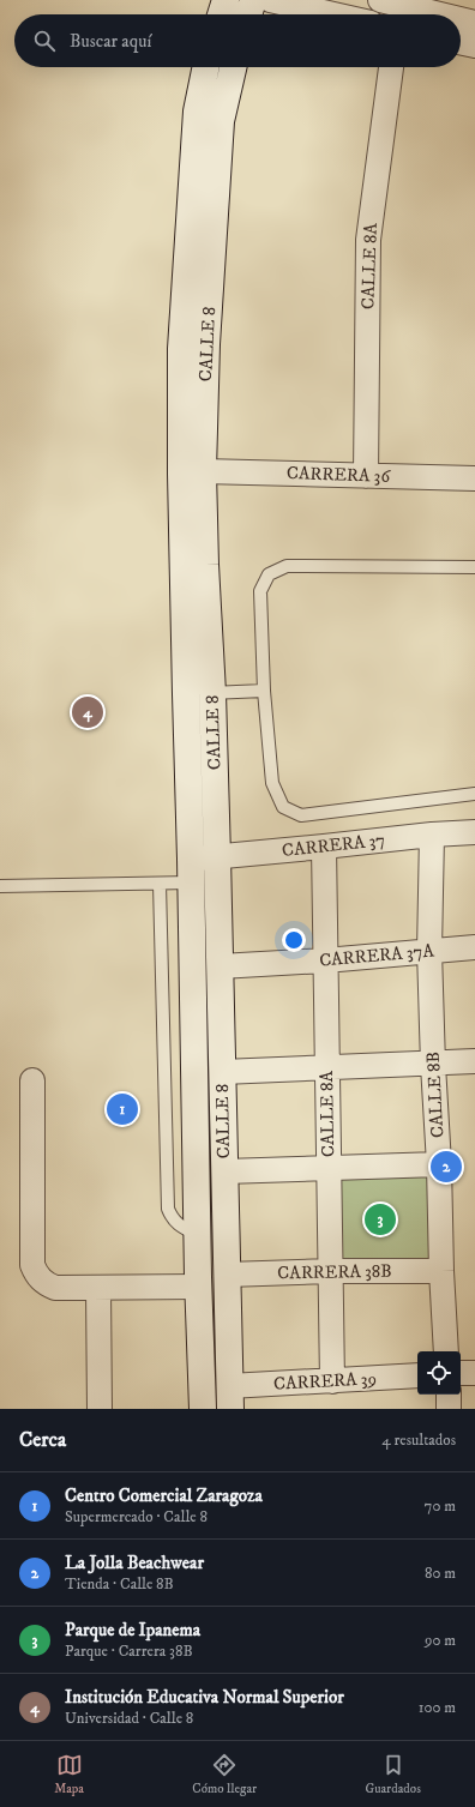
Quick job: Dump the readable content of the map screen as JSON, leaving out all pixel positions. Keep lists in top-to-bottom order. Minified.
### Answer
{"streets":{"main road":["CALLE 8"],"street":["CALLE 8A","CARRERA 36","CARRERA 37","CARRERA 37A","CALLE 8B","CARRERA 38B","CARRERA 39"]},"crossings":[["CALLE 8A","CARRERA 36"],["CALLE 8A","CARRERA 37"],["CALLE 8A","CARRERA 37A"],["CALLE 8A","CARRERA 38B"],["CALLE 8A","CARRERA 39"],["CALLE 8","CARRERA 36"],["CALLE 8","CARRERA 37"],["CALLE 8","CARRERA 37A"],["CALLE 8","CARRERA 38B"],["CALLE 8","CARRERA 39"],["CARRERA 37","CALLE 8B"],["CARRERA 37A","CALLE 8B"],["CALLE 8B","CARRERA 38B"]],"page":{"search":"Buscar aquí","pins":["4","1","2","3"],"heading":["Cerca","4 resultados"],"list":[{"mark":"1","name":"Centro Comercial Zaragoza","note":"Supermercado · Calle 8","value":"70 m"},{"mark":"2","name":"La Jolla Beachwear","note":"Tienda · Calle 8B","value":"80 m"},{"mark":"3","name":"Parque de Ipanema","note":"Parque · Carrera 38B","value":"90 m"},{"mark":"4","name":"Institución Educativa Normal Superior","note":"Universidad · Calle 8","value":"100 m"}],"nav":["Mapa","Cómo llegar","Guardados"]}}
